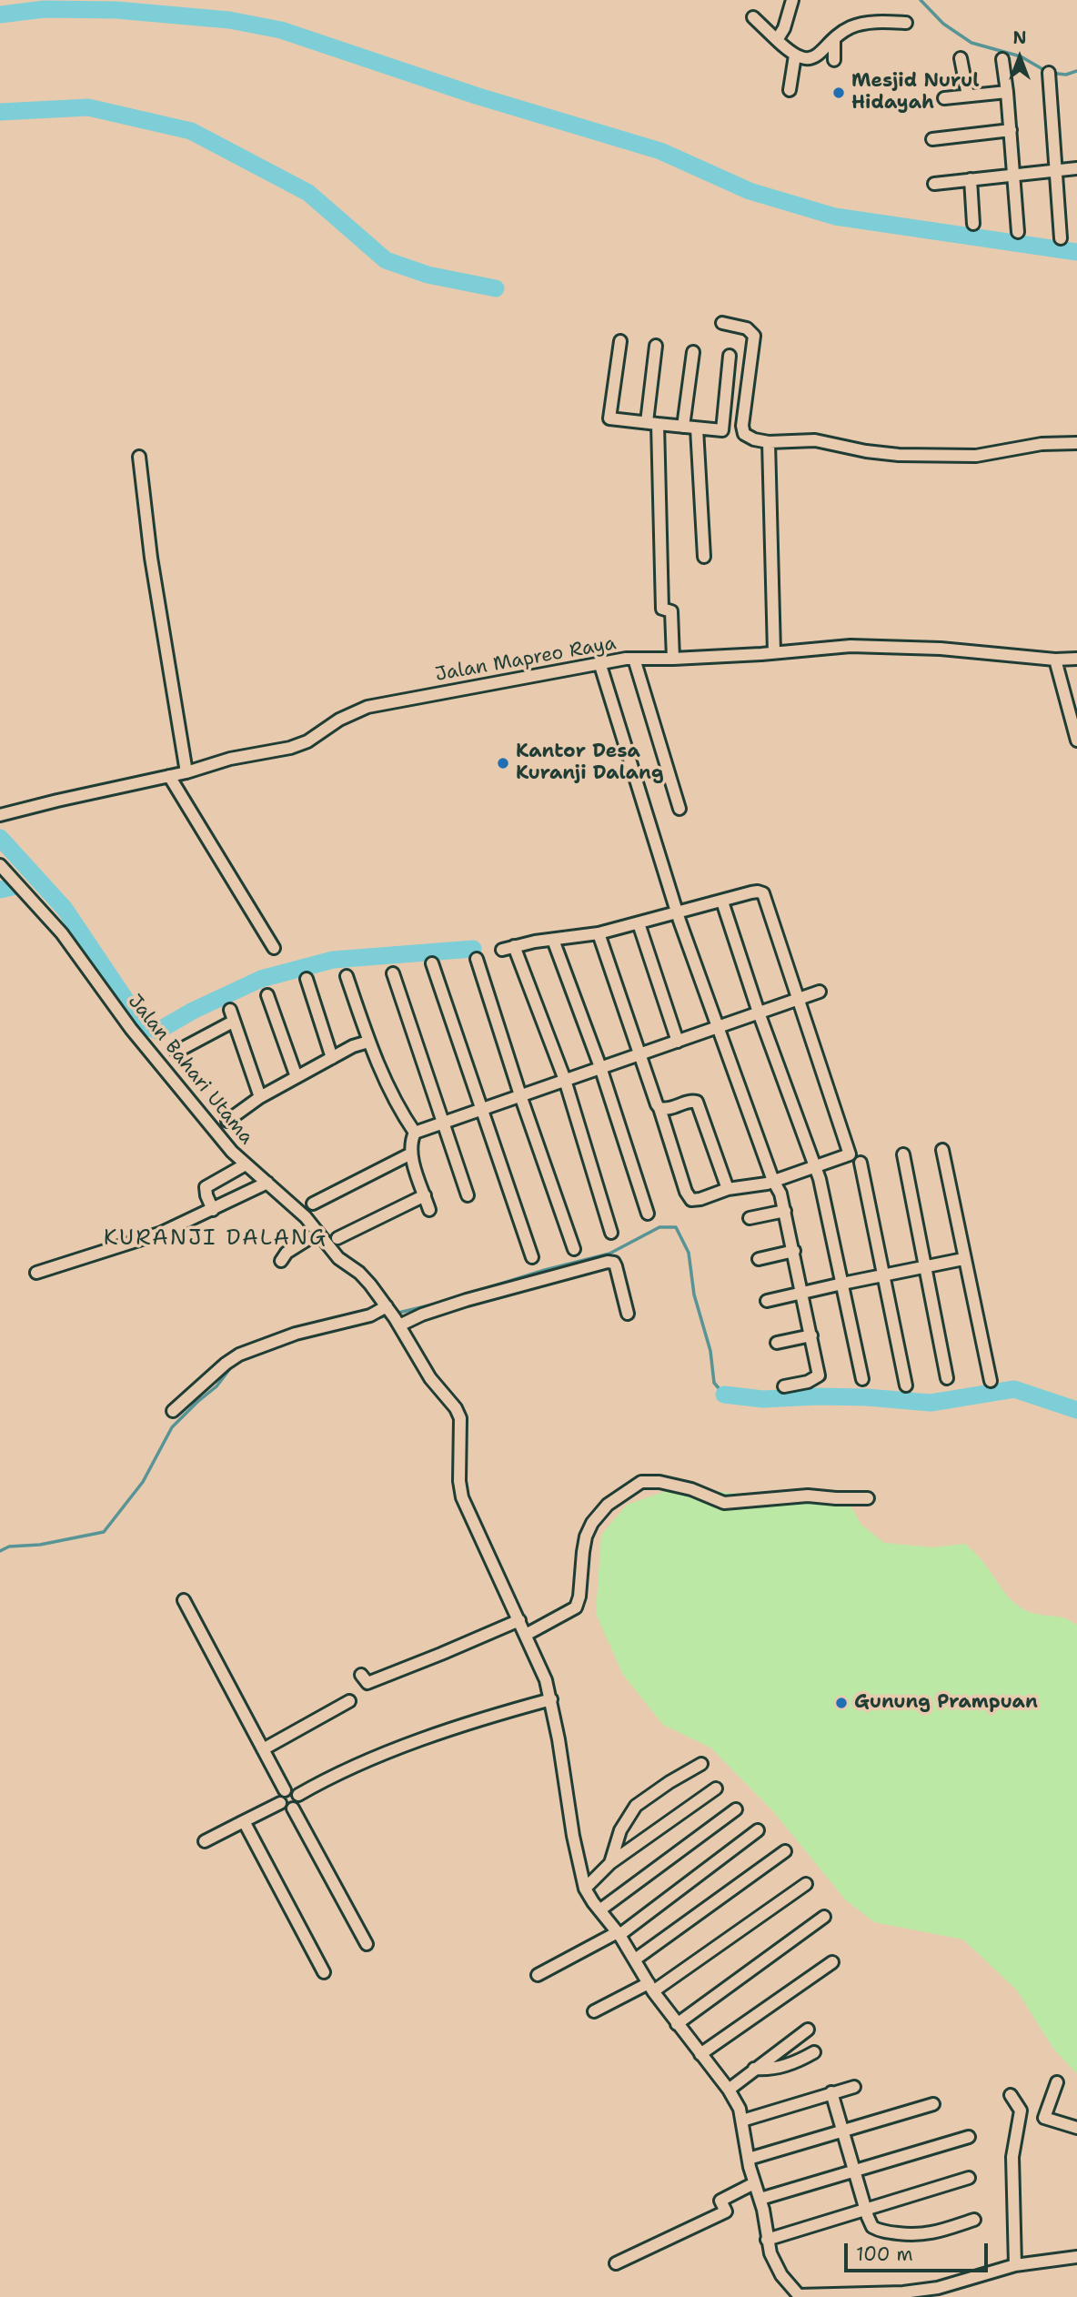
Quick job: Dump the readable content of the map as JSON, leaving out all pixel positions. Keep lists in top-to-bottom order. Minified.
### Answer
{"streets":{"street":["Jalan Mapreo Raya","Jalan Bahari Utama"]},"districts":["KURANJI DALANG"],"places":["Mesjid Nurul Hidayah","Kantor Desa Kuranji Dalang","Gunung Prampuan"],"scale_bar":"100 m","north":"top"}
